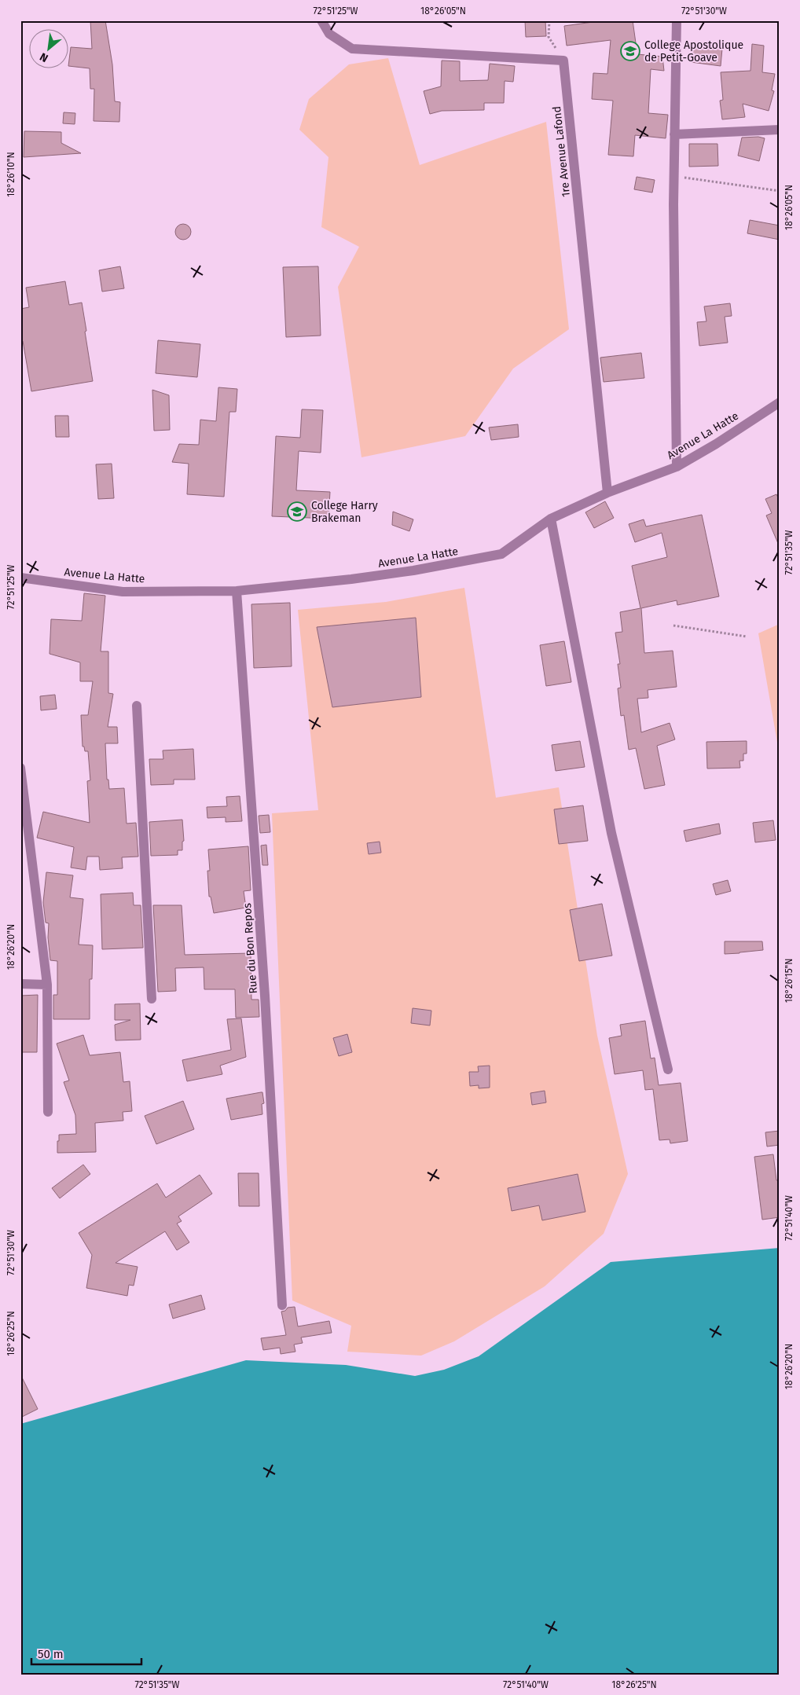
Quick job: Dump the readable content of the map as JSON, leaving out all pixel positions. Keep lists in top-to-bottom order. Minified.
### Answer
{"streets":{"street":["1re Avenue Lafond","Avenue La Hatte","Rue du Bon Repos"]},"crossings":[["1re Avenue Lafond","Avenue La Hatte"],["Avenue La Hatte","Rue du Bon Repos"]],"places":{"school or university":["College Apostolique de Petit-Goave","College Harry Brakeman"]},"scale_bar":"50 m","north":"bottom left","coordinates":["72°51'25\"W","18°26'05\"N","72°51'30\"W","18°26'10\"N","72°51'35\"W","18°26'20\"N","18°26'15\"N","72°51'40\"W","18°26'25\"N"]}
